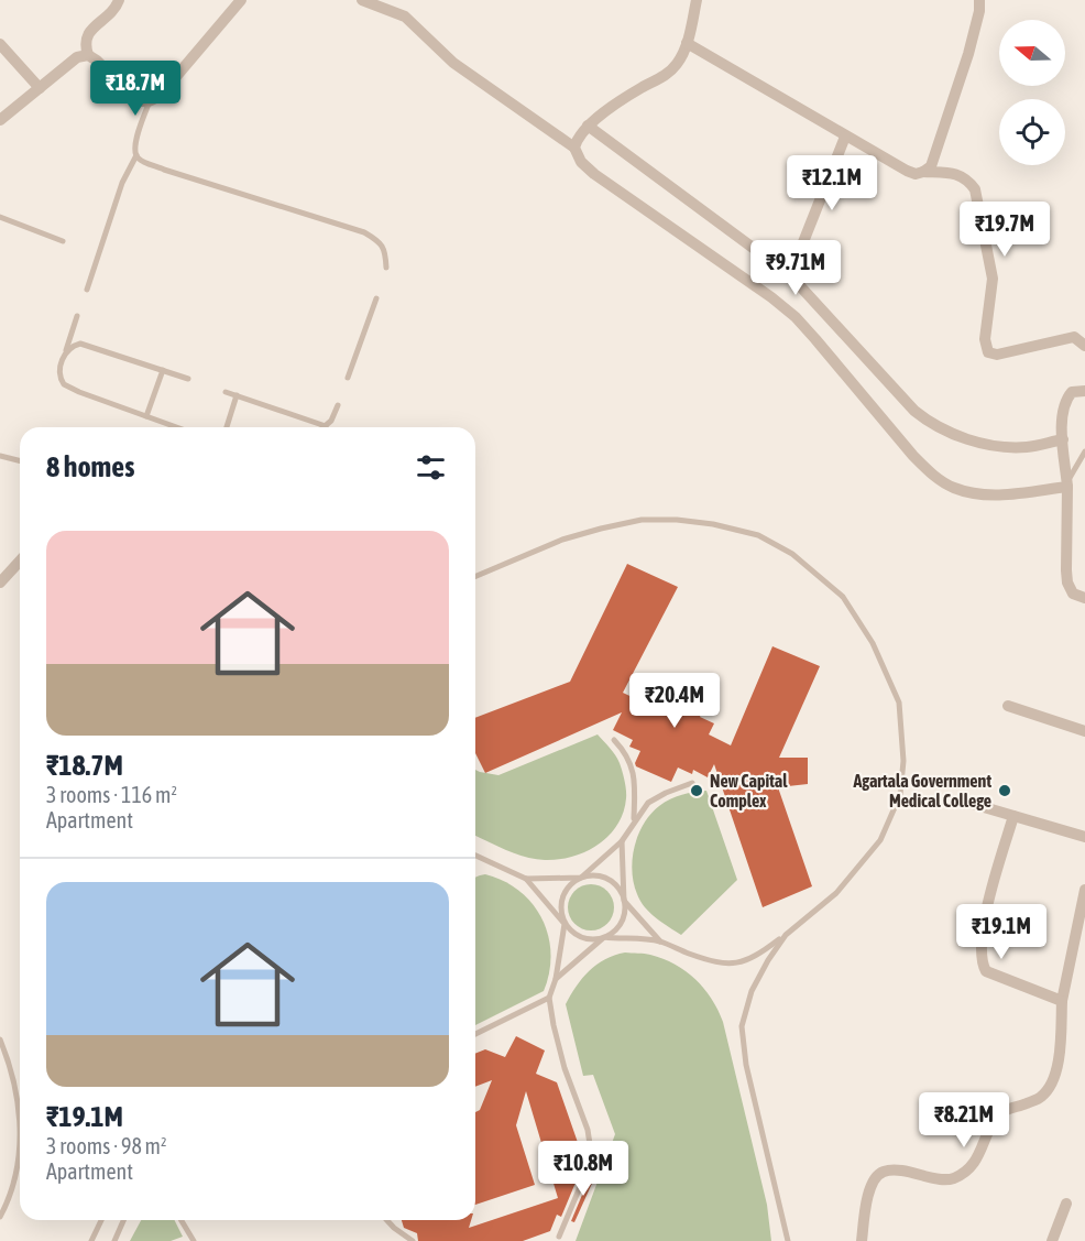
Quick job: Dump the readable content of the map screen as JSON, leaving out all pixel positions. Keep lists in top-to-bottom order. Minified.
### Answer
{"places":["New Capital Complex","Agartala Government Medical College"],"north":"left","page":{"price":["₹18.7M","₹12.1M","₹19.7M","₹9.71M","₹20.4M","₹19.1M","₹8.21M","₹10.8M"],"heading":"8 homes","list":[{"name":"₹18.7M","note":"3 rooms · 116 m² · Apartment"},{"name":"₹19.1M","note":"3 rooms · 98 m² · Apartment"}]}}
